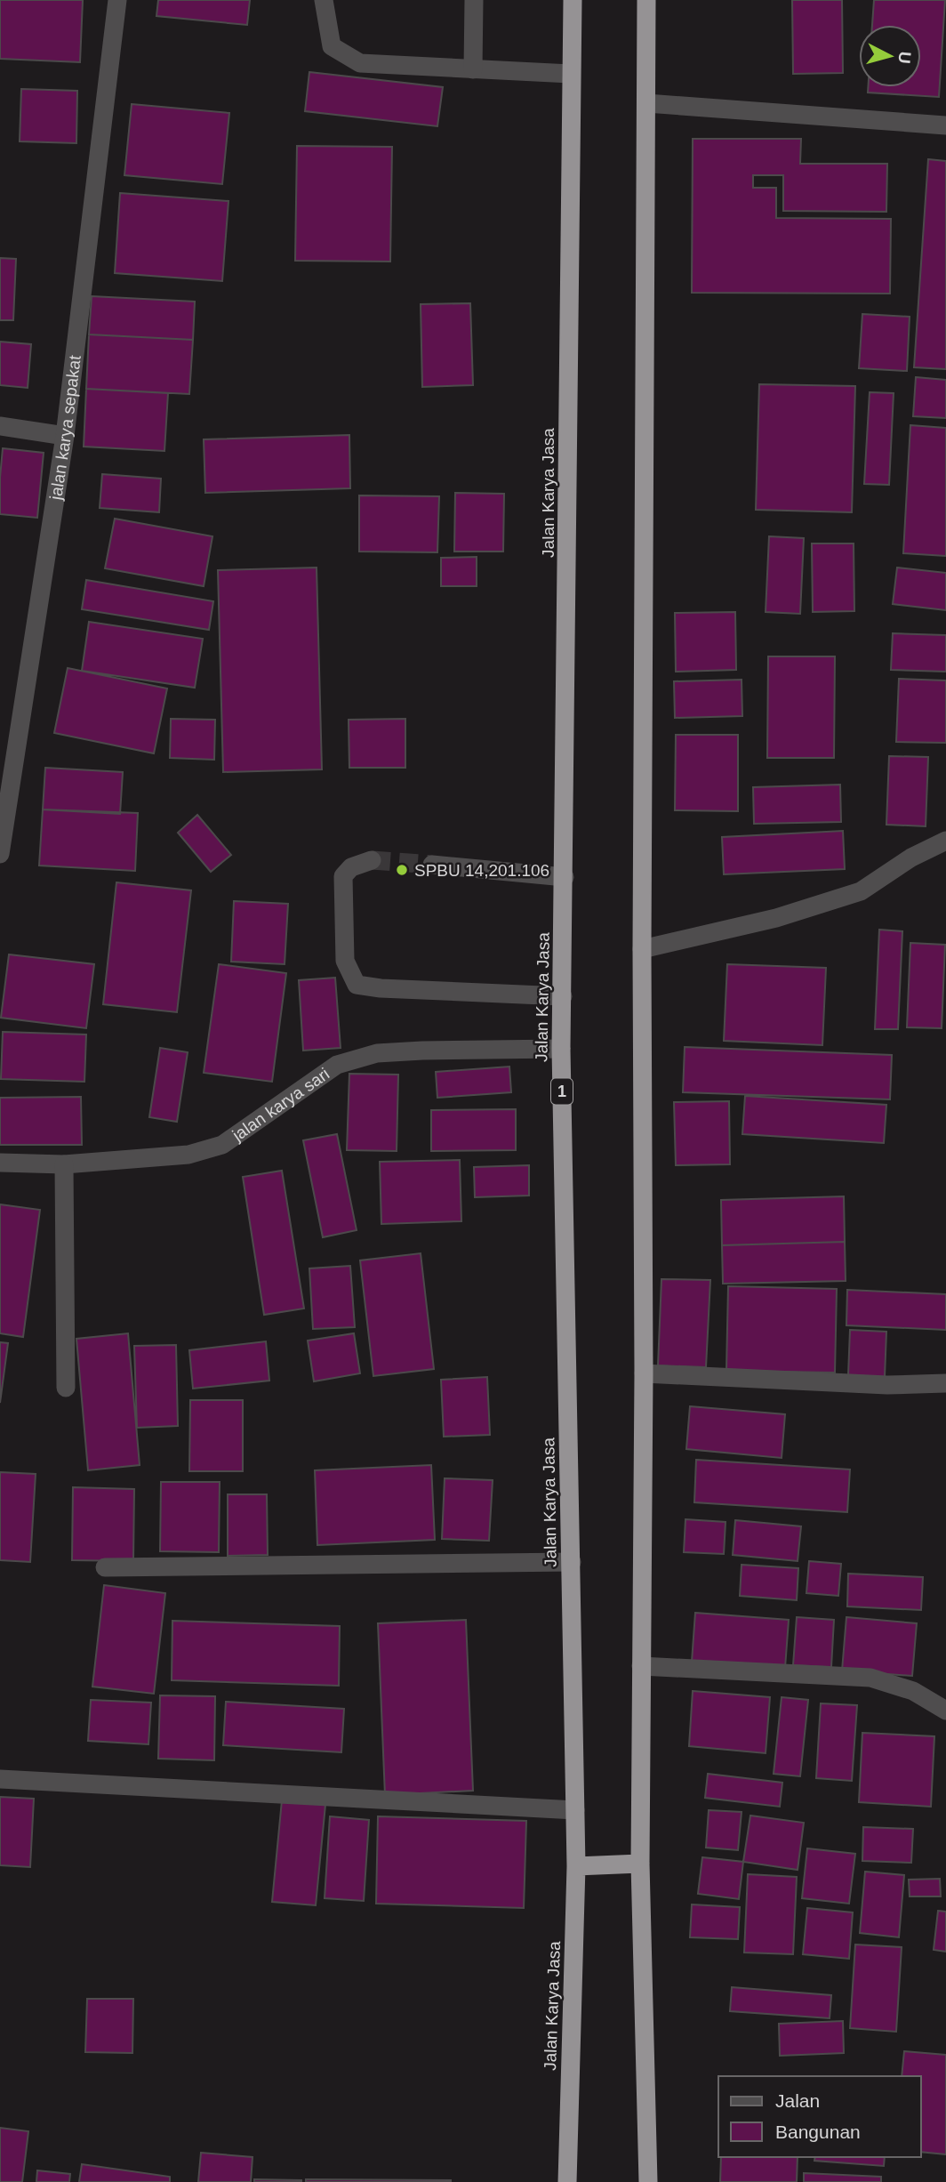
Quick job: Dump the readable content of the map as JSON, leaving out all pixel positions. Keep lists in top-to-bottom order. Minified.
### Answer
{"streets":{"highway":["Jalan Karya Jasa","1"],"street":["jalan karya sepakat","jalan karya sari"]},"crossings":[["Jalan Karya Jasa","jalan karya sari"]],"places":["SPBU 14,201.106"],"legend":["Jalan","Bangunan"],"north":"right"}
